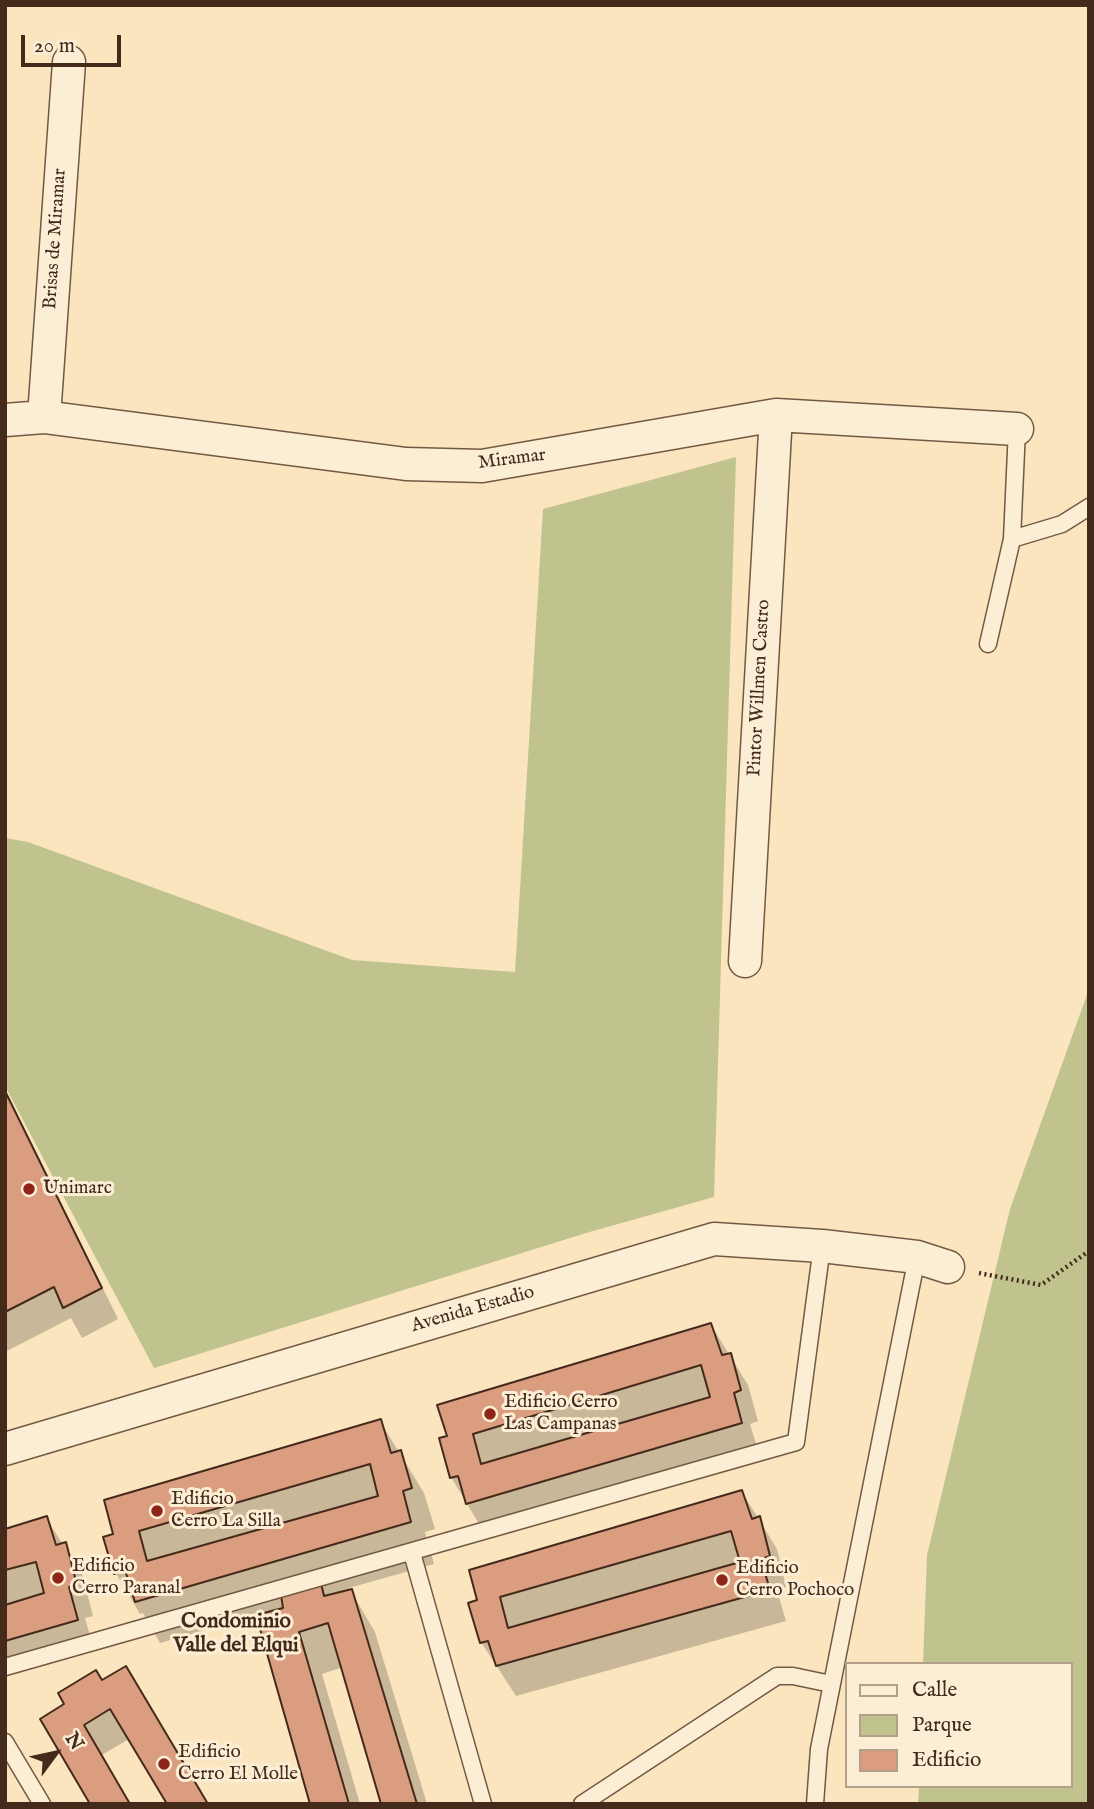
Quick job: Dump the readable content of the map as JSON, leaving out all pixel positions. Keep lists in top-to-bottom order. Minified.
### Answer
{"streets":{"street":["Brisas de Miramar","Miramar","Pintor Willmen Castro","Avenida Estadio"]},"crossings":[["Brisas de Miramar","Miramar"],["Miramar","Pintor Willmen Castro"]],"districts":["Condominio Valle del Elqui"],"places":["Unimarc","Edificio Cerro Las Campanas","Edificio Cerro La Silla","Edificio Cerro Paranal","Edificio Cerro Pochoco","Edificio Cerro El Molle"],"legend":["Calle","Parque","Edificio"],"scale_bar":"20 m","north":"top right"}
